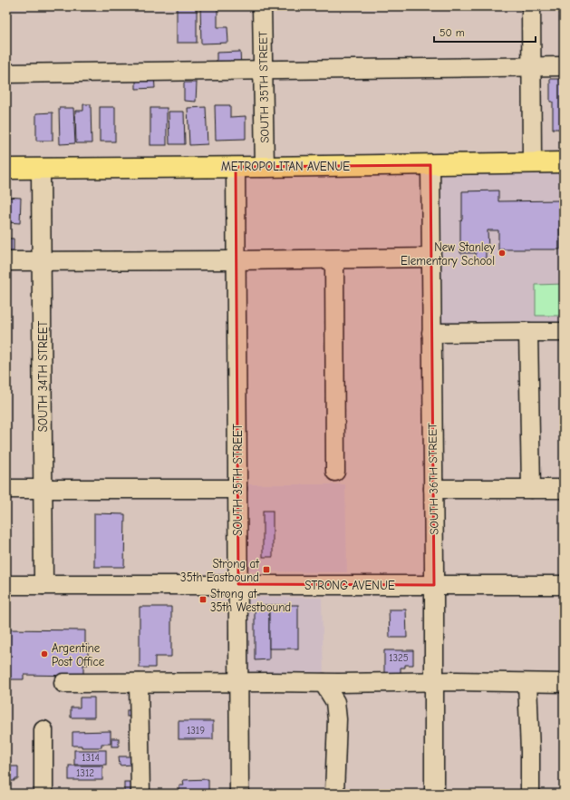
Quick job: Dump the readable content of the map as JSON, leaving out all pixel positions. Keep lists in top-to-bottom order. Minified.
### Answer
{"streets":{"main road":["METROPOLITAN AVENUE"],"street":["SOUTH 35TH STREET","SOUTH 34TH STREET","SOUTH 36TH STREET","STRONG AVENUE"]},"crossings":[["SOUTH 35TH STREET","METROPOLITAN AVENUE"],["SOUTH 35TH STREET","STRONG AVENUE"],["METROPOLITAN AVENUE","SOUTH 34TH STREET"],["METROPOLITAN AVENUE","SOUTH 36TH STREET"],["SOUTH 34TH STREET","STRONG AVENUE"],["SOUTH 36TH STREET","STRONG AVENUE"]],"places":{"other":["New Stanley Elementary School","Argentine Post Office"],"transit":["Strong at 35th Eastbound","Strong at 35th Westbound"]},"house_numbers":["1325","1319","1314","1312"],"scale_bar":"50 m"}
